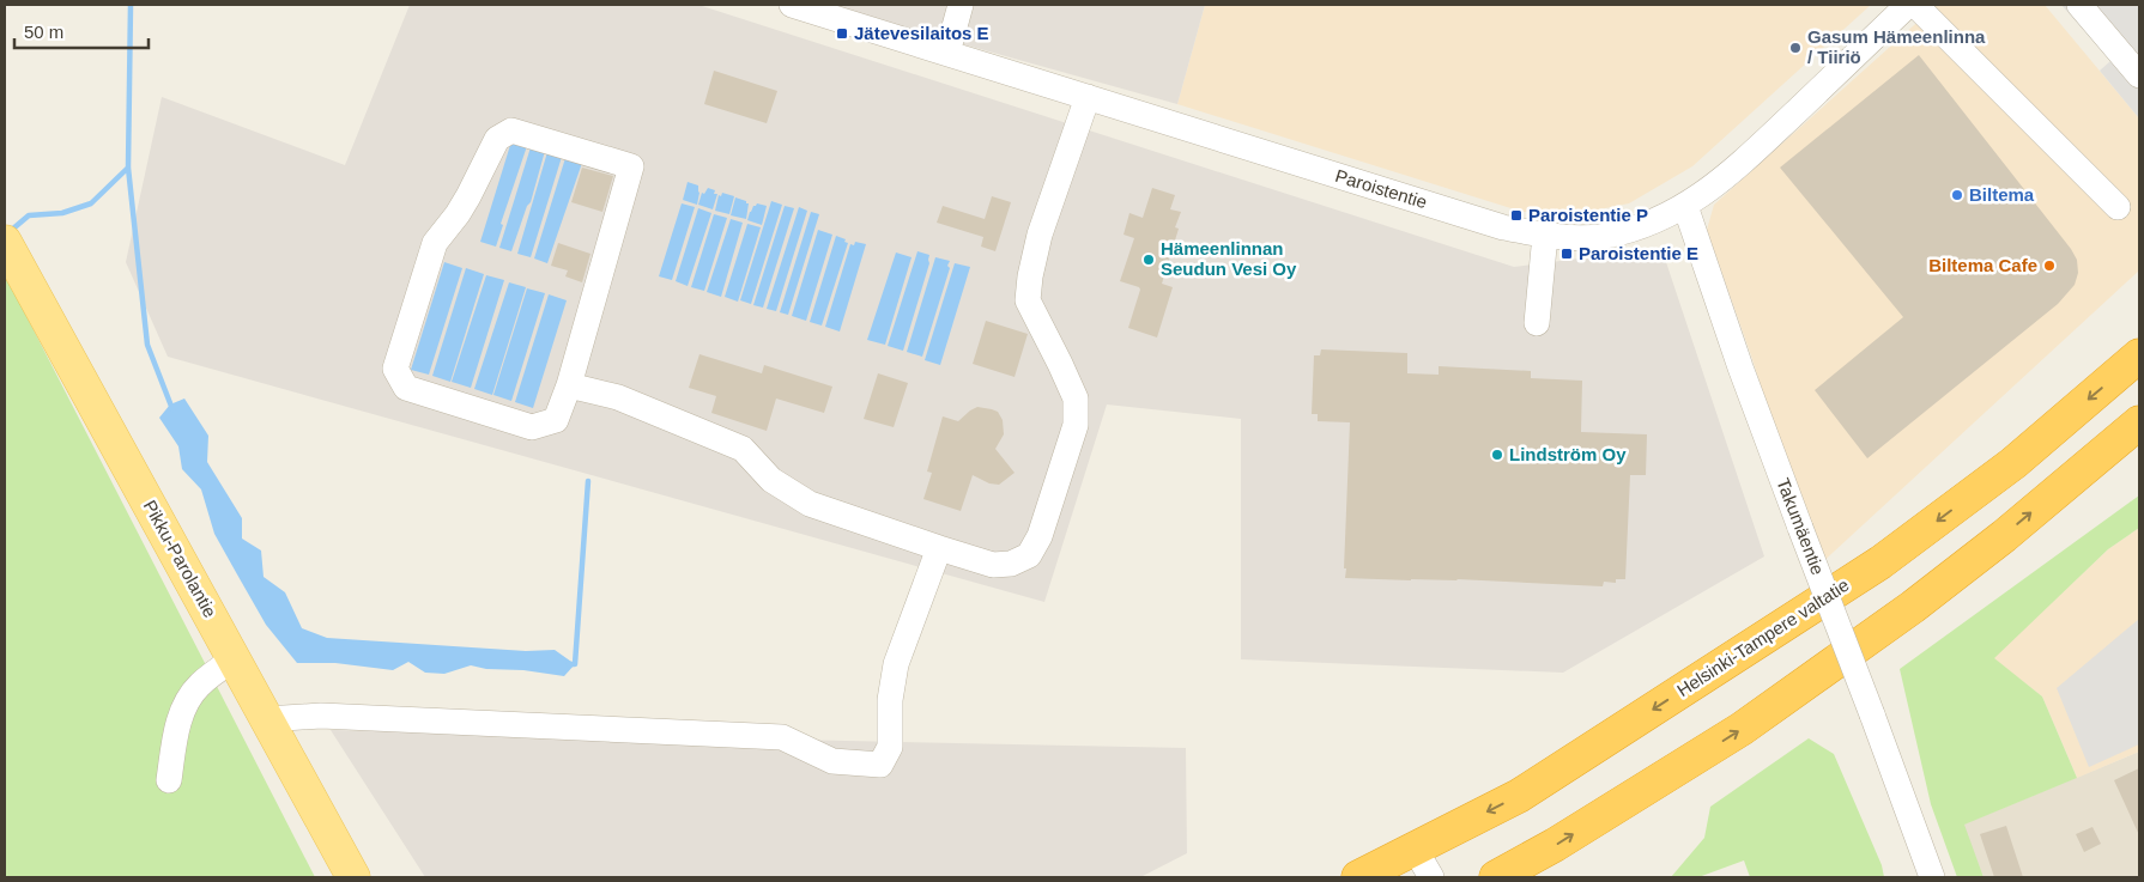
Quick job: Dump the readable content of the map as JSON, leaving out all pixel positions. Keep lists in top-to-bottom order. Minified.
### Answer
{"streets":{"highway":["Helsinki-Tampere valtatie"],"main road":["Pikku-Parolantie"],"street":["Paroistentie","Takumäentie"]},"crossings":[["Paroistentie","Takumäentie"]],"places":{"transit":["Jätevesilaitos E","Paroistentie P","Paroistentie E"],"other":["Gasum Hämeenlinna / Tiiriö","Biltema","Hämeenlinnan Seudun Vesi Oy","Biltema Cafe","Lindström Oy"]},"scale_bar":"50 m"}
